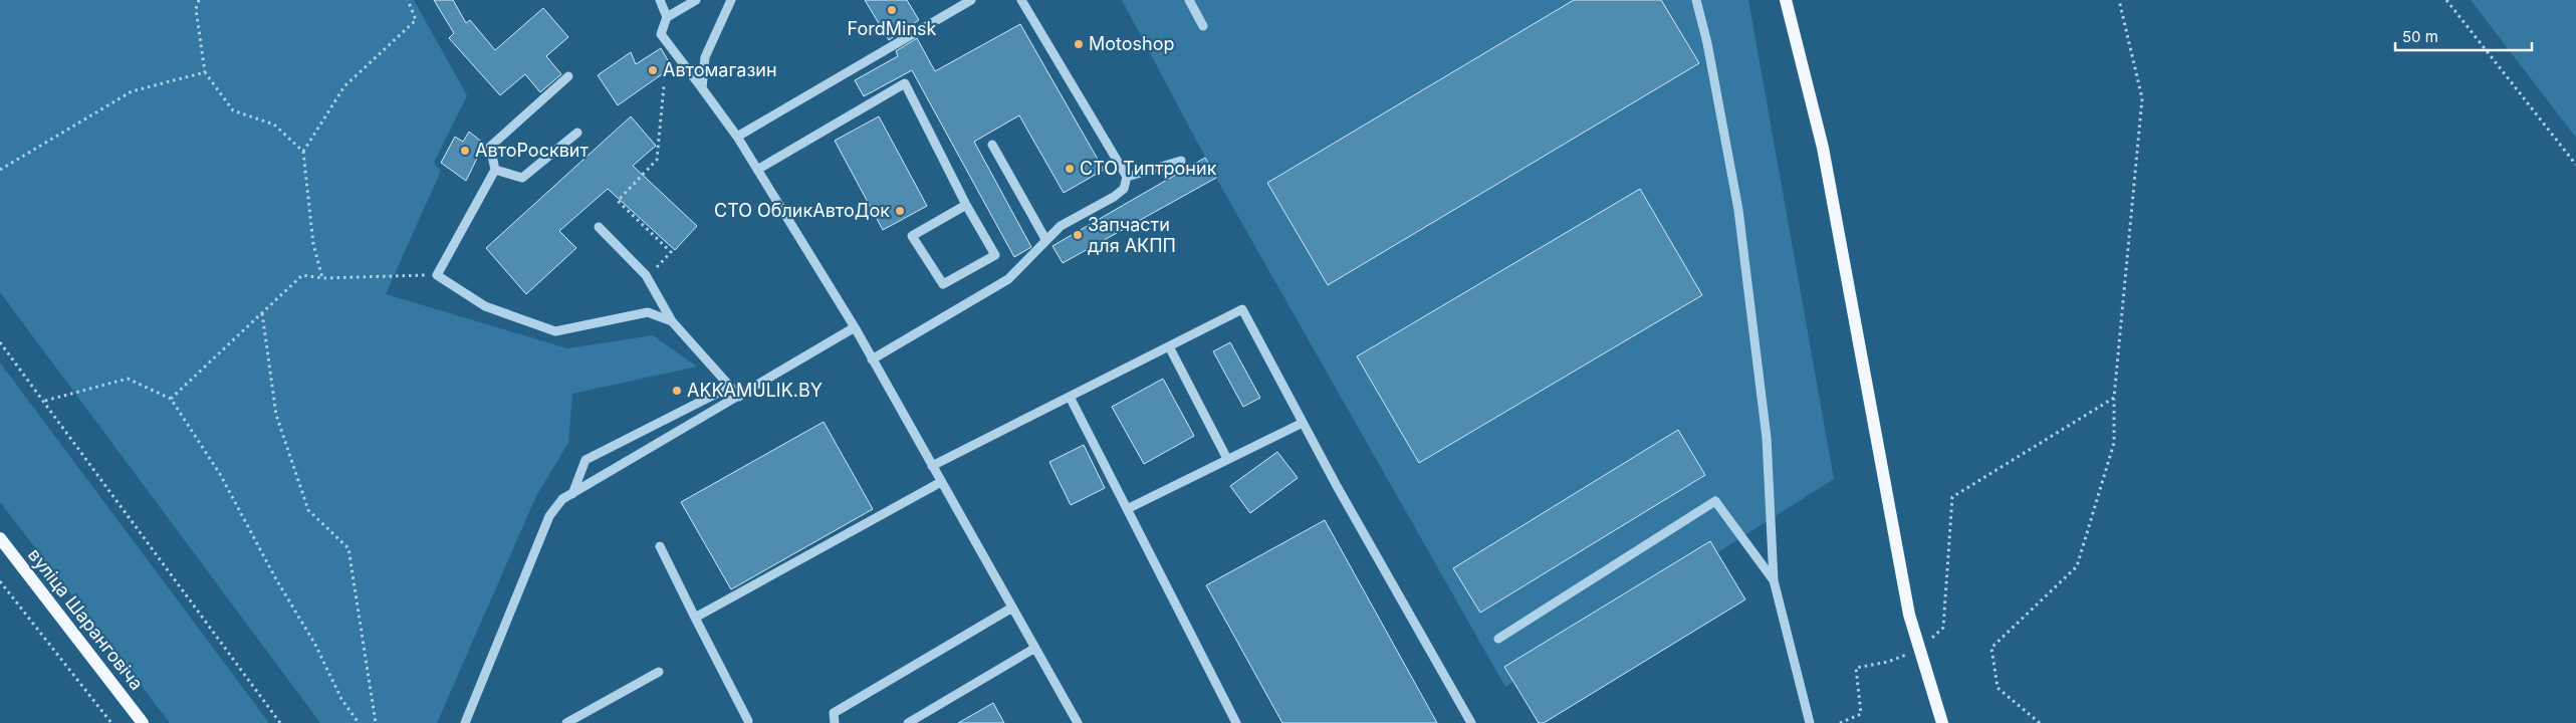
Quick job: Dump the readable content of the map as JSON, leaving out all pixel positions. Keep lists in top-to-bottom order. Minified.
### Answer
{"streets":{"main road":["вуліца Шаранговіча"]},"places":["FordMinsk","Motoshop","Автомагазин","АвтоРосквит","СТО Типтроник","СТО ОбликАвтоДок","Запчасти для АКПП","AKKAMULIK.BY"],"scale_bar":"50 m"}
